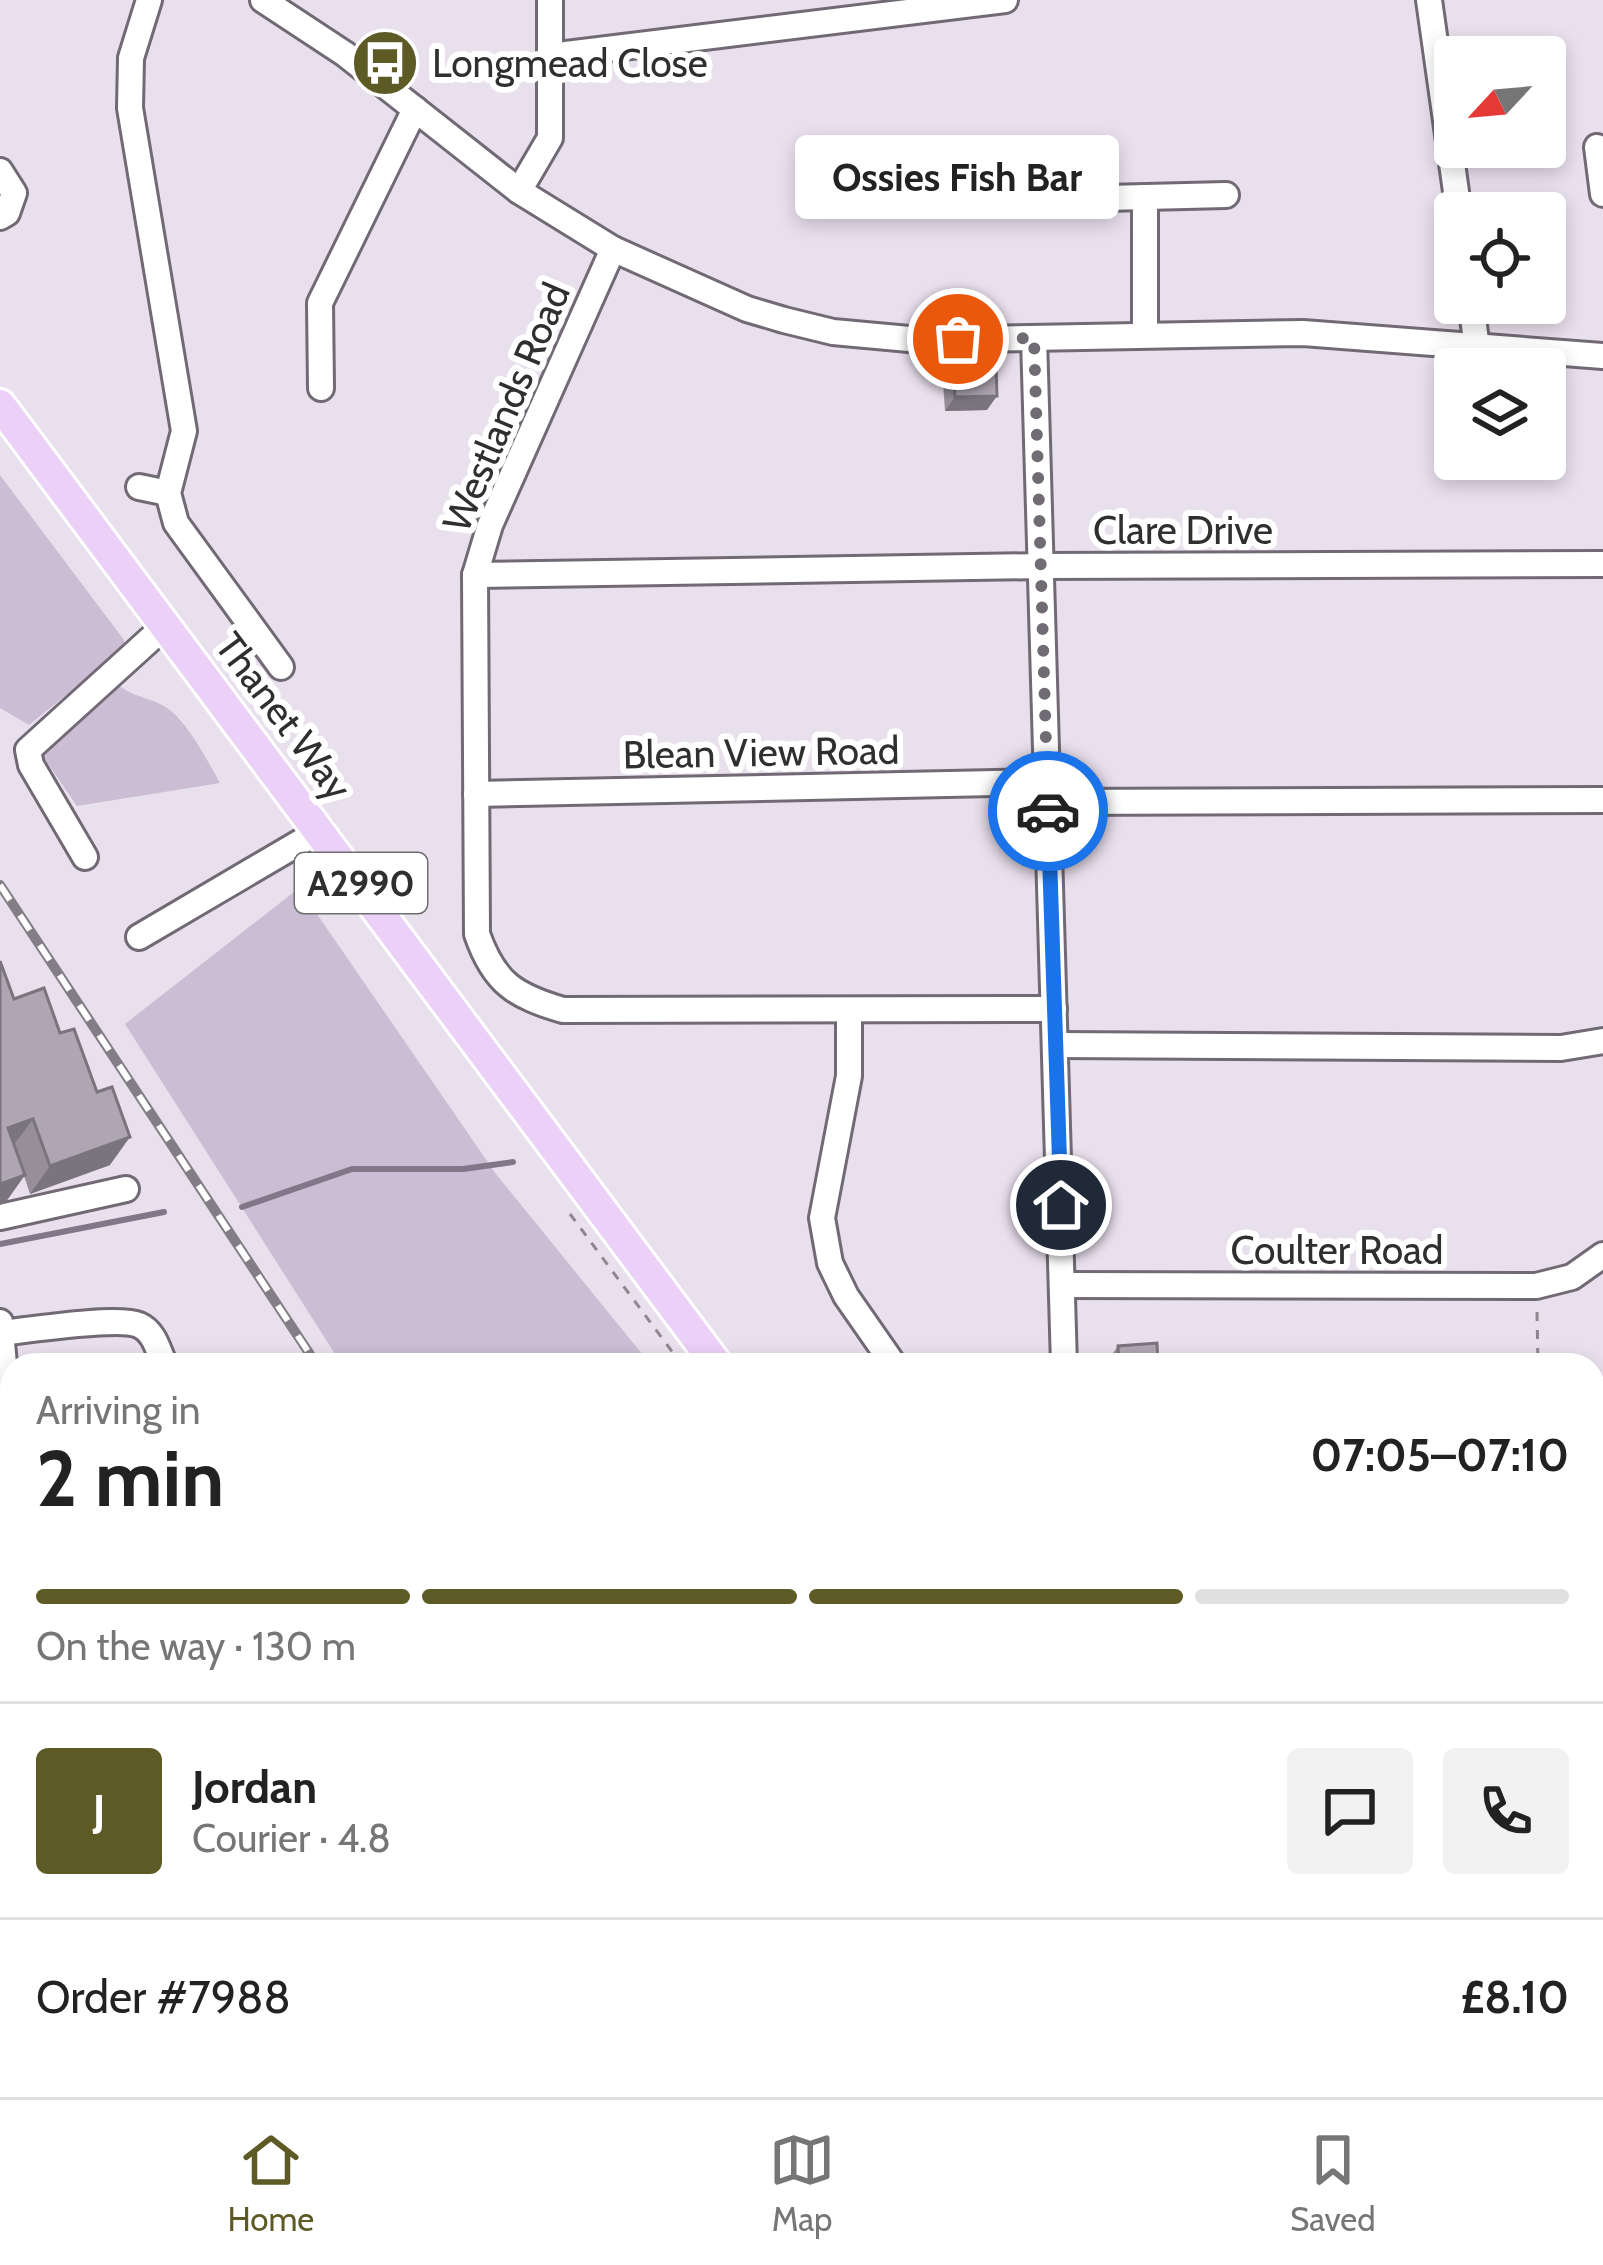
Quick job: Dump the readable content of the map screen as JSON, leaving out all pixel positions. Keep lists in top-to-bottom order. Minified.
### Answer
{"streets":{"main road":["Thanet Way","A2990"],"street":["Westlands Road","Clare Drive","Blean View Road","Coulter Road"]},"crossings":[["Westlands Road","Clare Drive"],["Westlands Road","Blean View Road"]],"places":{"bus stop":["Longmead Close"],"other":["Ossies Fish Bar"]},"north":"bottom left","page":{"bubble":"Ossies Fish Bar","heading":["2 min","Arriving in","07:05–07:10"],"panel":["Jordan","Courier · 4.8","Order #7988","£8.10"],"bar":"On the way · 130 m","round":"J","tabs":["Home","Map","Saved"]}}
